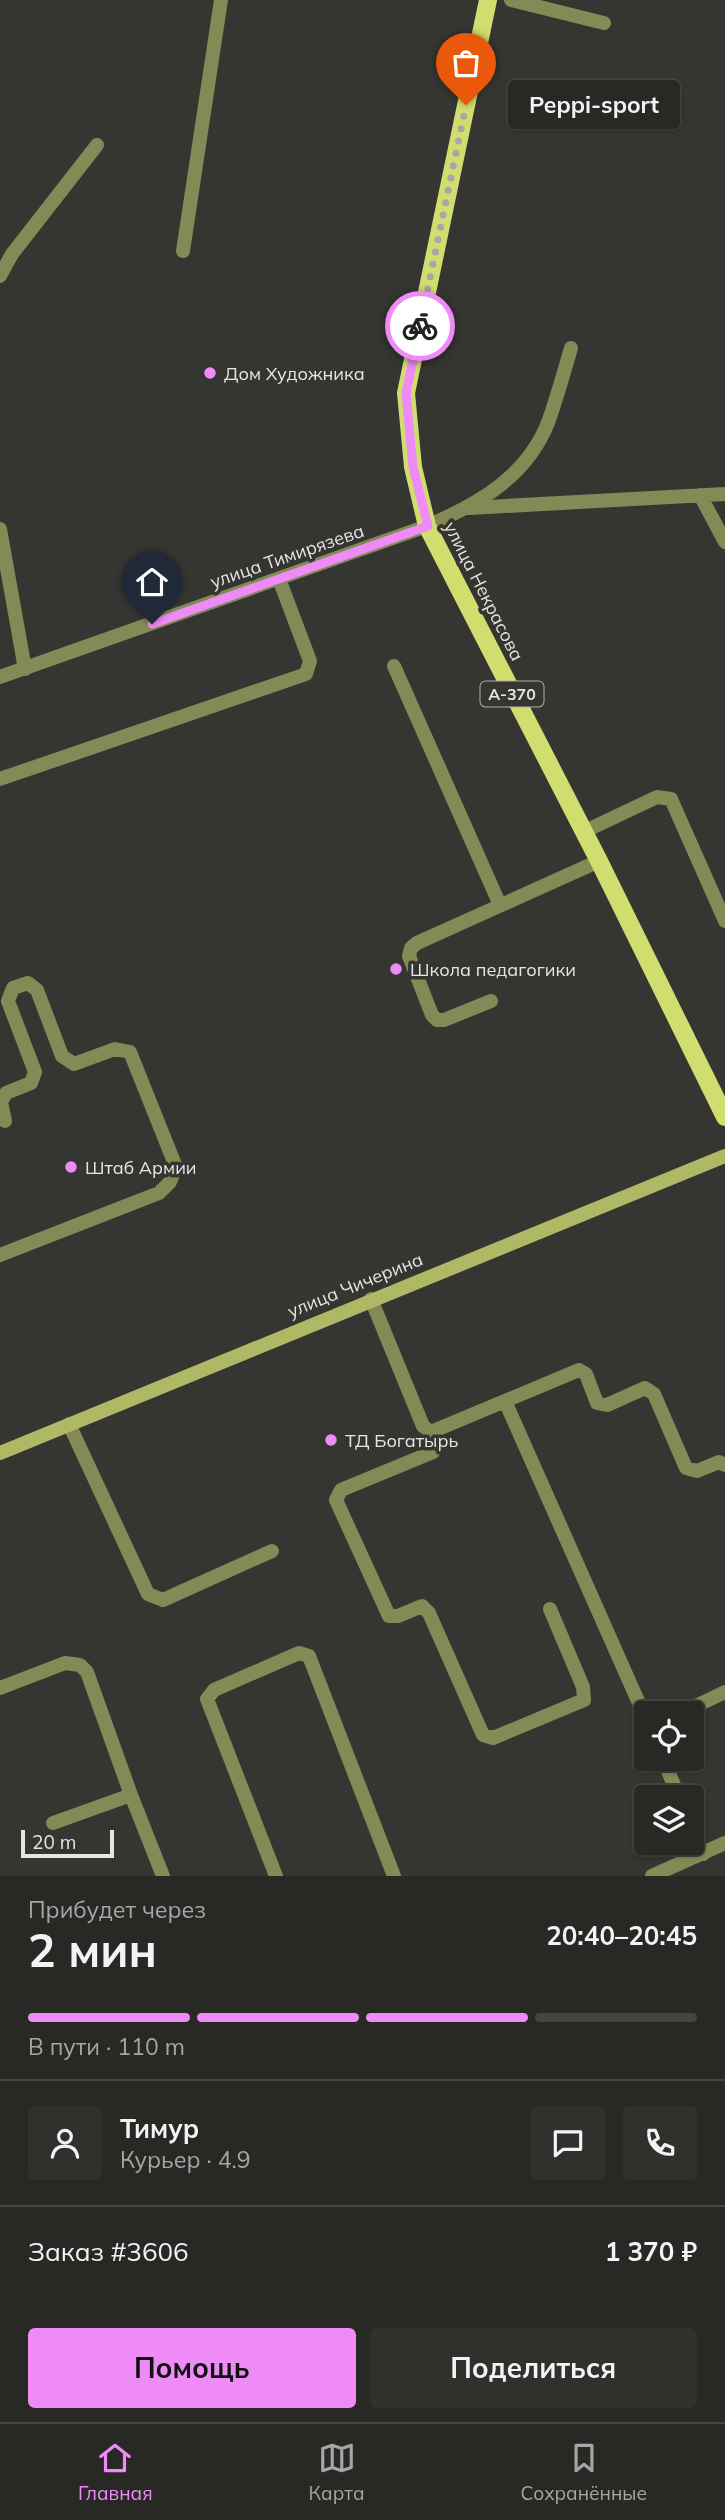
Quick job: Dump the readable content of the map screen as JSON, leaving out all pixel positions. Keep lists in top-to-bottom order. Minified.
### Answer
{"streets":{"main road":["улица Некрасова","А-370","улица Чичерина"],"street":["улица Тимирязева"]},"crossings":[["улица Тимирязева","улица Некрасова"]],"places":["Peppi-sport","Дом Художника","Школа педагогики","Штаб Армии","ТД Богатырь"],"scale_bar":"20 m","page":{"bubble":"Peppi-sport","scale":"20 m","heading":["2 мин","Прибудет через","20:40–20:45"],"panel":["Тимур","Курьер · 4.9","Заказ #3606","1 370 ₽"],"bar":"В пути · 110 m","buttons":["Помощь","Поделиться"],"tabs":["Главная","Карта","Сохранённые"]}}
